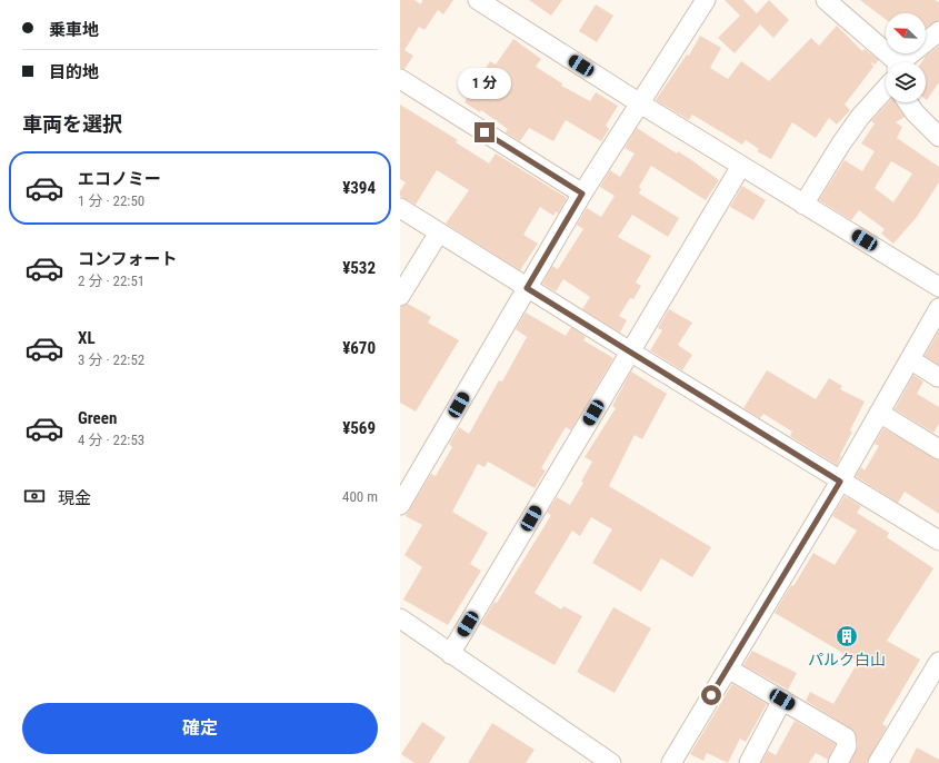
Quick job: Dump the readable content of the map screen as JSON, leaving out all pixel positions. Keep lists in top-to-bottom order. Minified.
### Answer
{"places":{"building":["パルク白山"]},"north":"top left","page":{"banner":["乗車地","目的地"],"bubble":"1 分","heading":"車両を選択","list":[{"name":"エコノミー","note":"1 分 · 22:50","value":"¥394"},{"name":"コンフォート","note":"2 分 · 22:51","value":"¥532"},{"name":"XL","note":"3 分 · 22:52","value":"¥670"},{"name":"Green","note":"4 分 · 22:53","value":"¥569"}],"pay":["現金","400 m"],"buttons":"確定"}}
